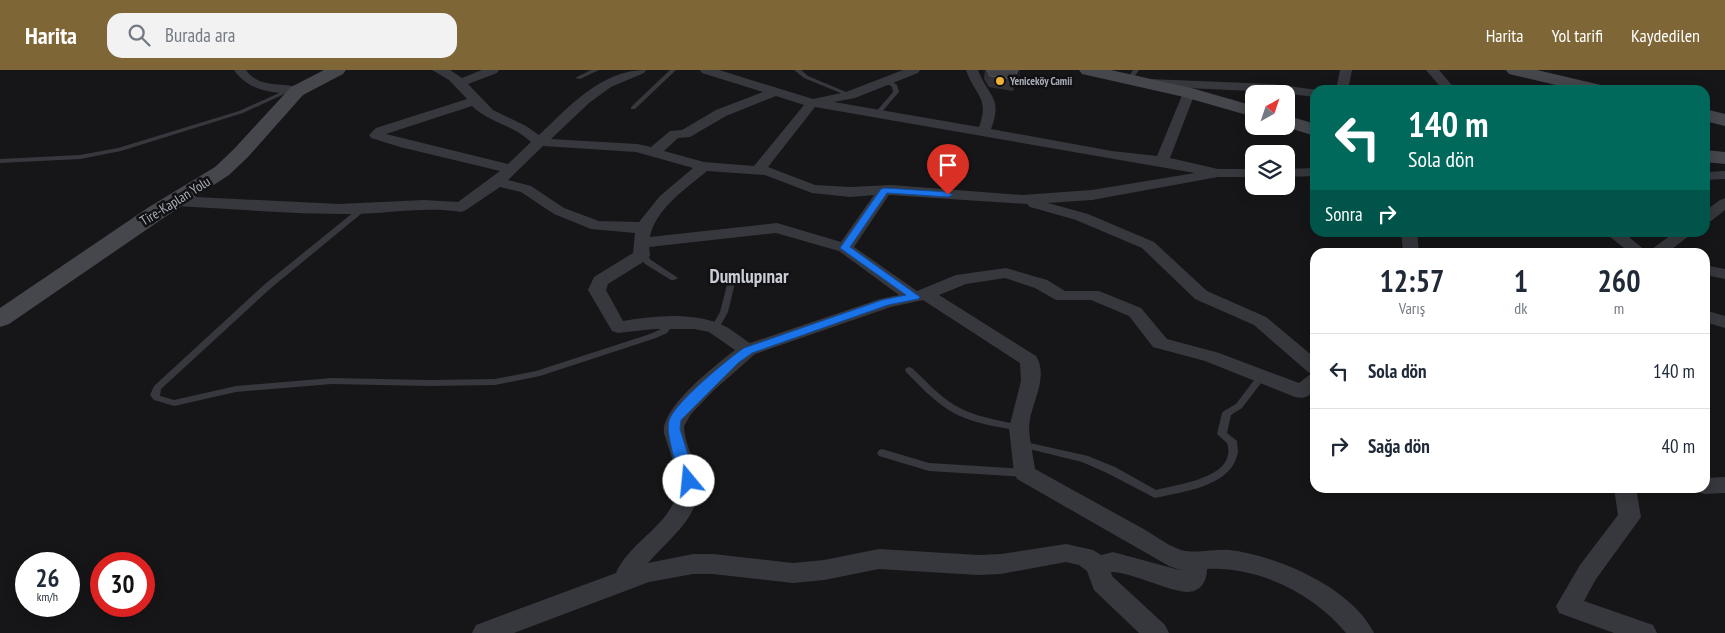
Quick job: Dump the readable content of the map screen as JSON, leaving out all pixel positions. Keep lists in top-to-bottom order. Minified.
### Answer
{"streets":{"street":["Tire-Kaplan Yolu"]},"districts":["Dumlupınar"],"places":["Yeniceköy Camii"],"north":"top right","page":{"header":"Harita","search":"Burada ara","nav":["Harita","Yol tarifi","Kaydedilen"],"turn":["140 m","Sola dön"],"then":"Sonra","eta":["12:57","Varış","1","dk","260","m"],"list":[{"name":"Sola dön","value":"140 m"},{"name":"Sağa dön","value":"40 m"}],"speed":"26 km/h","limit":"30"}}
